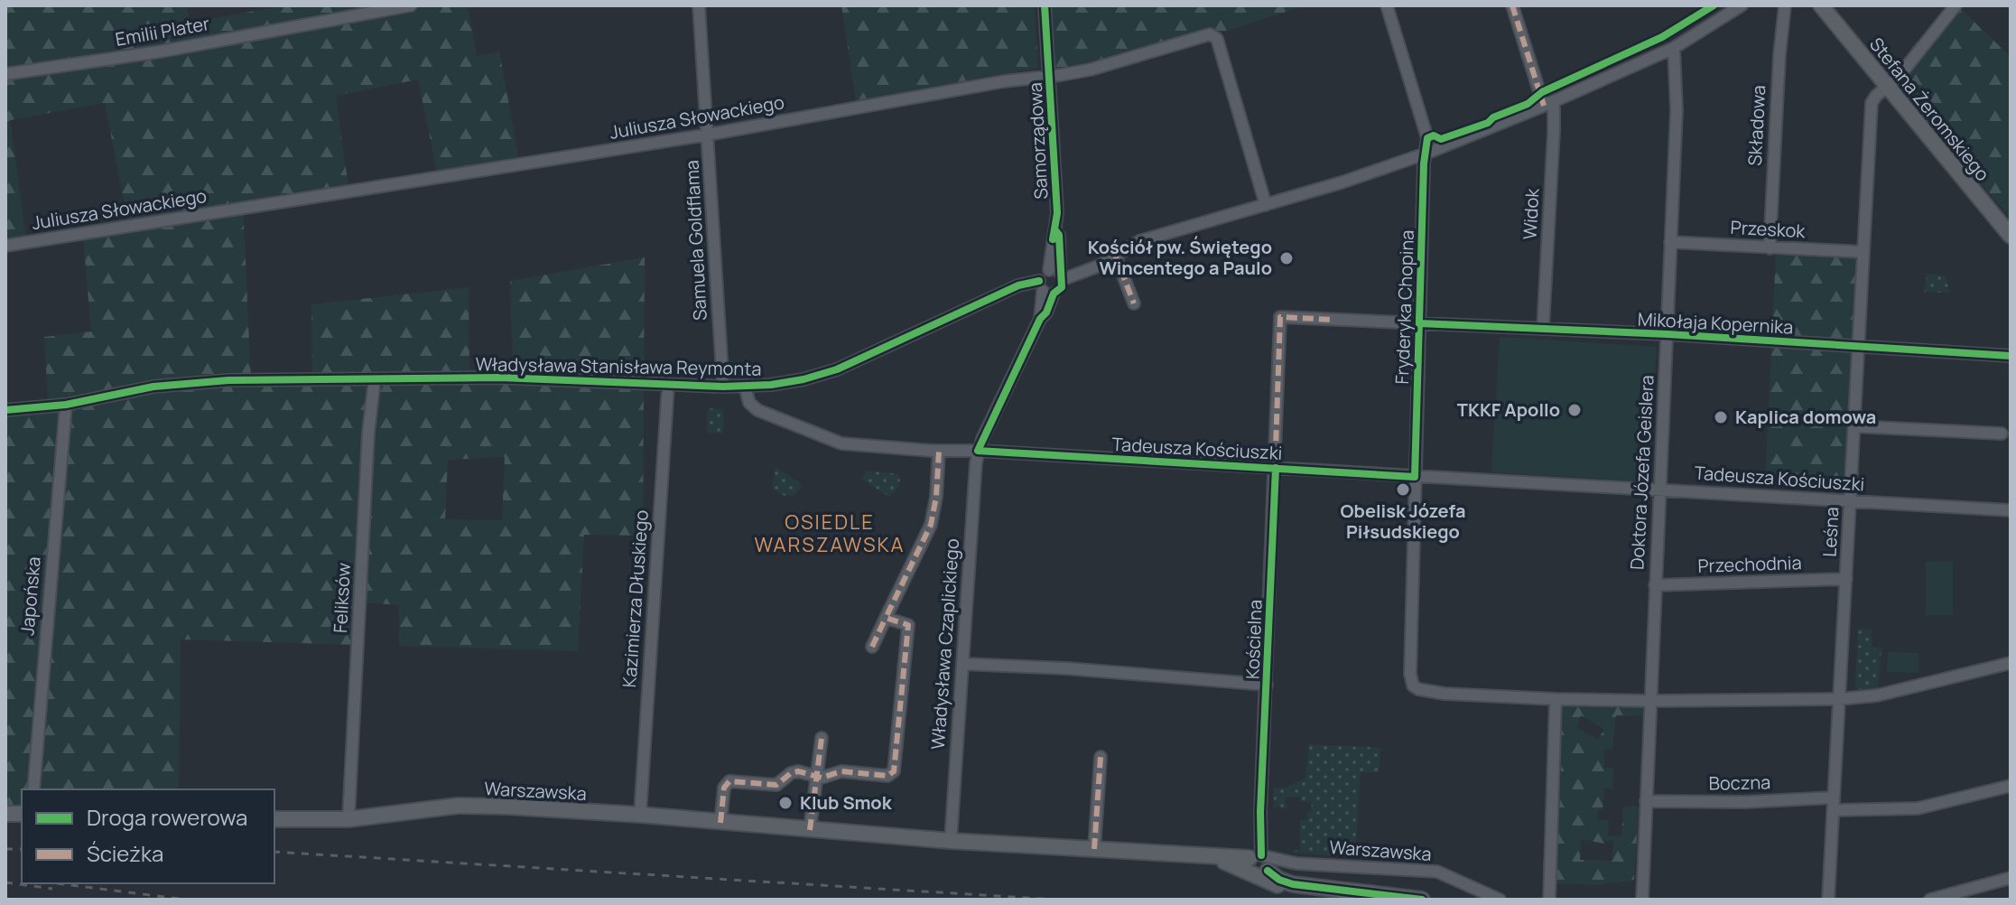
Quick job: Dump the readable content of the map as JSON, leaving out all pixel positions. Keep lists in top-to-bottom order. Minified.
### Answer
{"streets":{"main road":["Stefana Żeromskiego","Warszawska"],"street":["Emilii Plater","Juliusza Słowackiego","Składowa","Samorządowa","Widok","Przeskok","Samuela Goldflama","Fryderyka Chopina","Mikołaja Kopernika","Władysława Stanisława Reymonta","Tadeusza Kościuszki","Doktora Józefa Geislera","Leśna","Przechodnia","Japońska","Feliksów","Kazimierza Dłuskiego","Kościelna","Władysława Czaplickiego","Boczna"]},"crossings":[["Stefana Żeromskiego","Leśna"],["Juliusza Słowackiego","Samorządowa"],["Juliusza Słowackiego","Samuela Goldflama"],["Składowa","Przeskok"],["Widok","Mikołaja Kopernika"],["Przeskok","Doktora Józefa Geislera"],["Przeskok","Leśna"],["Samuela Goldflama","Władysława Stanisława Reymonta"],["Fryderyka Chopina","Mikołaja Kopernika"],["Fryderyka Chopina","Tadeusza Kościuszki"],["Fryderyka Chopina","Doktora Józefa Geislera"],["Fryderyka Chopina","Leśna"],["Mikołaja Kopernika","Doktora Józefa Geislera"],["Mikołaja Kopernika","Leśna"],["Mikołaja Kopernika","Kościelna"],["Władysława Stanisława Reymonta","Tadeusza Kościuszki"],["Władysława Stanisława Reymonta","Japońska"],["Władysława Stanisława Reymonta","Feliksów"],["Władysława Stanisława Reymonta","Kazimierza Dłuskiego"],["Tadeusza Kościuszki","Doktora Józefa Geislera"],["Tadeusza Kościuszki","Leśna"],["Tadeusza Kościuszki","Kościelna"],["Tadeusza Kościuszki","Władysława Czaplickiego"],["Doktora Józefa Geislera","Przechodnia"],["Doktora Józefa Geislera","Boczna"],["Leśna","Przechodnia"],["Leśna","Boczna"],["Feliksów","Warszawska"],["Kazimierza Dłuskiego","Warszawska"],["Kościelna","Warszawska"],["Władysława Czaplickiego","Warszawska"]],"districts":["OSIEDLE WARSZAWSKA"],"places":["Kościół pw. Świętego Wincentego a Paulo","TKKF Apollo","Kaplica domowa","Obelisk Józefa Piłsudskiego","Klub Smok"],"legend":["Droga rowerowa","Ścieżka"]}
